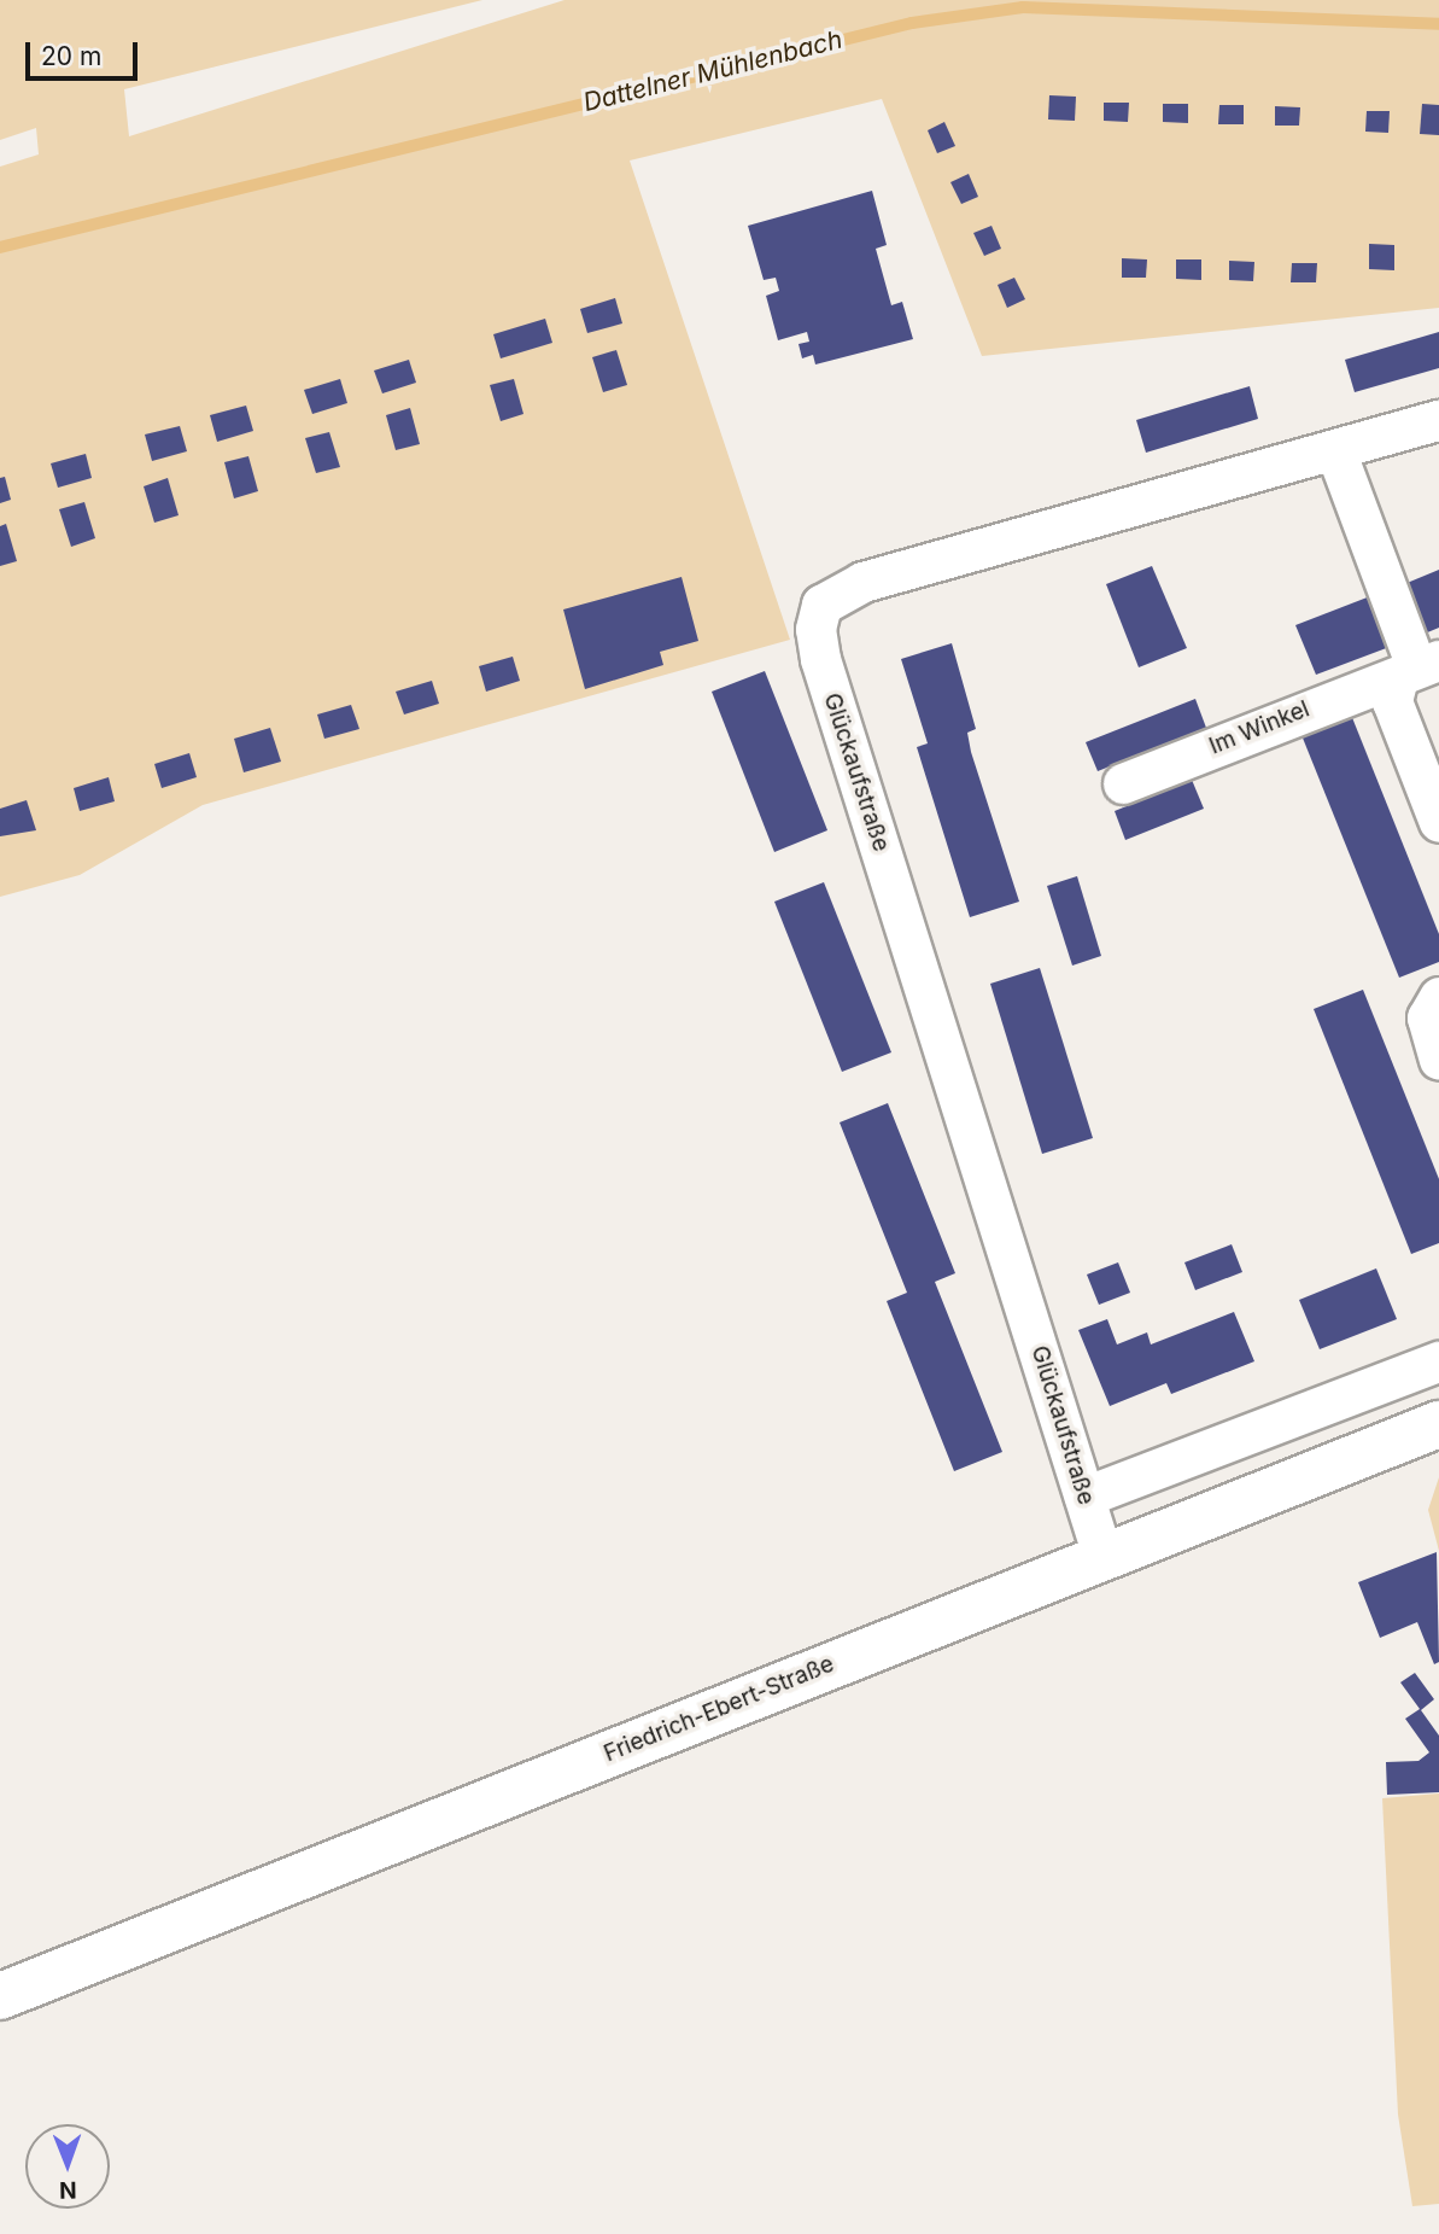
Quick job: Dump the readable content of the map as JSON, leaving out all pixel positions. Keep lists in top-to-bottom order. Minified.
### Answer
{"streets":{"main road":["Friedrich-Ebert-Straße"],"street":["Im Winkel","Glückaufstraße"]},"crossings":[["Glückaufstraße","Friedrich-Ebert-Straße"]],"water":["Dattelner Mühlenbach"],"scale_bar":"20 m","north":"bottom"}
